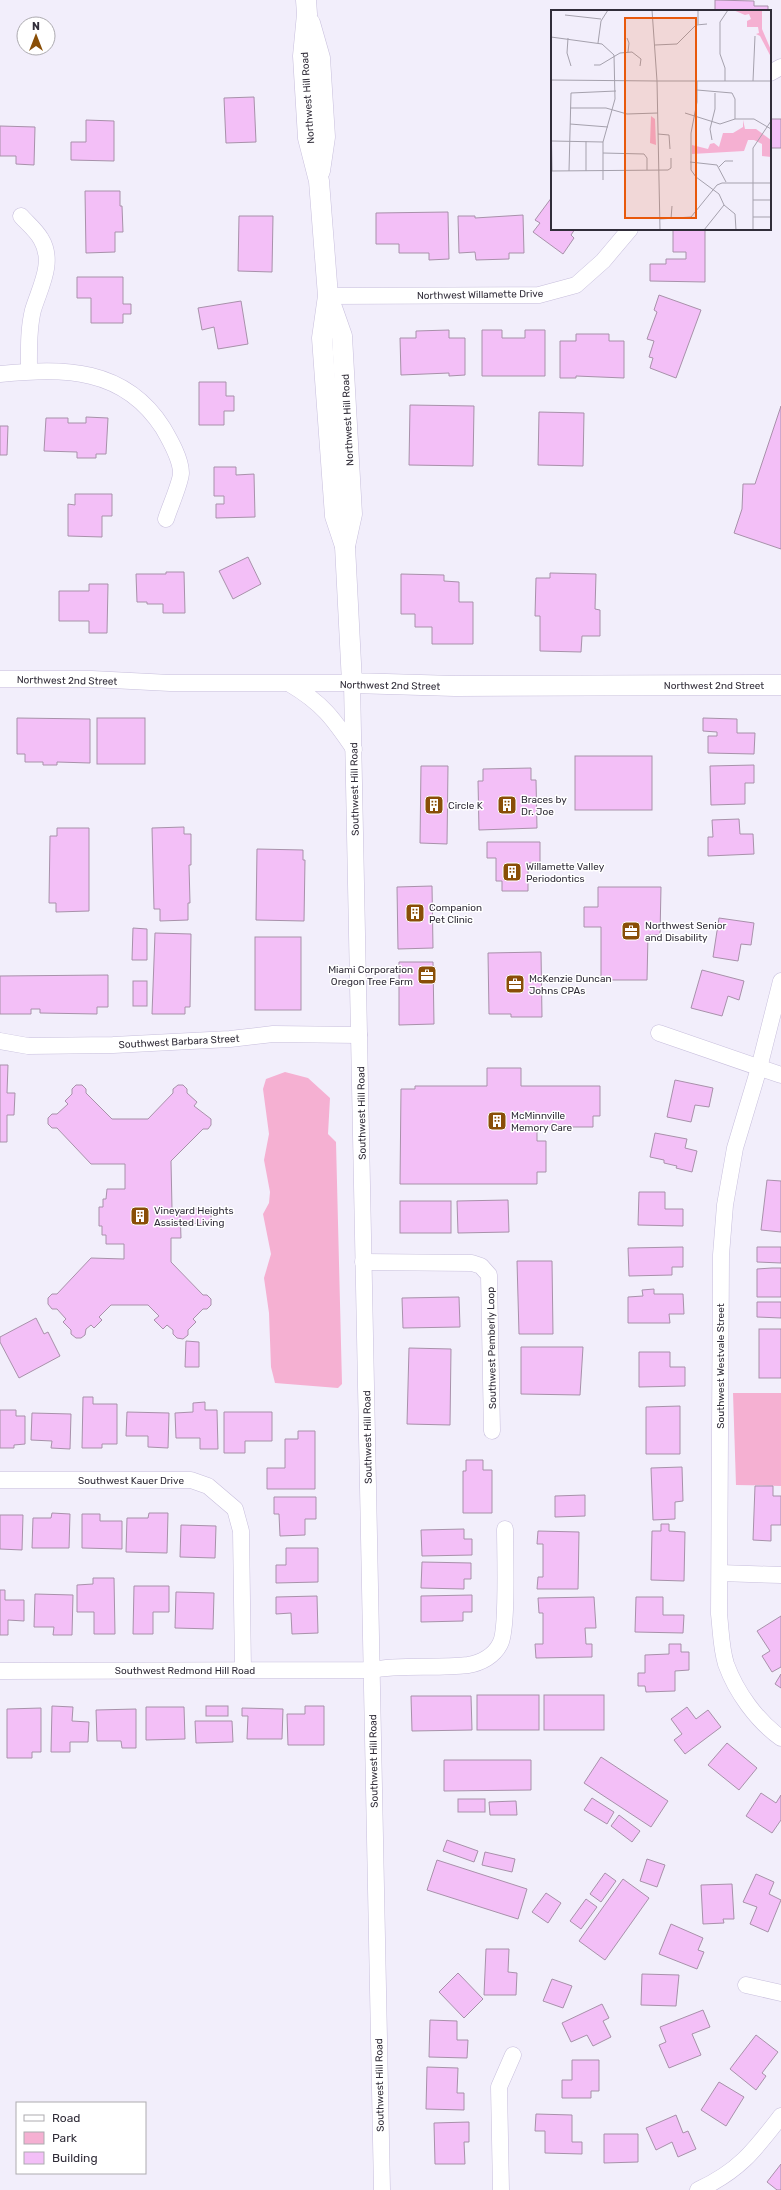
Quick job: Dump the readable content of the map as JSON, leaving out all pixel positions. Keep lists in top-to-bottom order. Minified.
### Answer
{"streets":{"main road":["Northwest Hill Road","Northwest 2nd Street"],"street":["Northwest Willamette Drive","Southwest Hill Road","Southwest Barbara Street","Southwest Pemberly Loop","Southwest Westvale Street","Southwest Kauer Drive","Southwest Redmond Hill Road"]},"crossings":[["Northwest Hill Road","Northwest Willamette Drive"],["Northwest Hill Road","Northwest 2nd Street"],["Northwest Hill Road","Southwest Hill Road"],["Northwest 2nd Street","Southwest Hill Road"],["Southwest Hill Road","Southwest Barbara Street"],["Southwest Hill Road","Southwest Pemberly Loop"],["Southwest Hill Road","Southwest Redmond Hill Road"],["Southwest Kauer Drive","Southwest Redmond Hill Road"]],"places":{"building":["Circle K","Braces by Dr. Joe","Willamette Valley Periodontics","Companion Pet Clinic","McMinnville Memory Care","Vineyard Heights Assisted Living"],"office":["Northwest Senior and Disability","Miami Corporation Oregon Tree Farm","McKenzie Duncan Johns CPAs"]},"legend":["Road","Park","Building"],"north":"top"}
